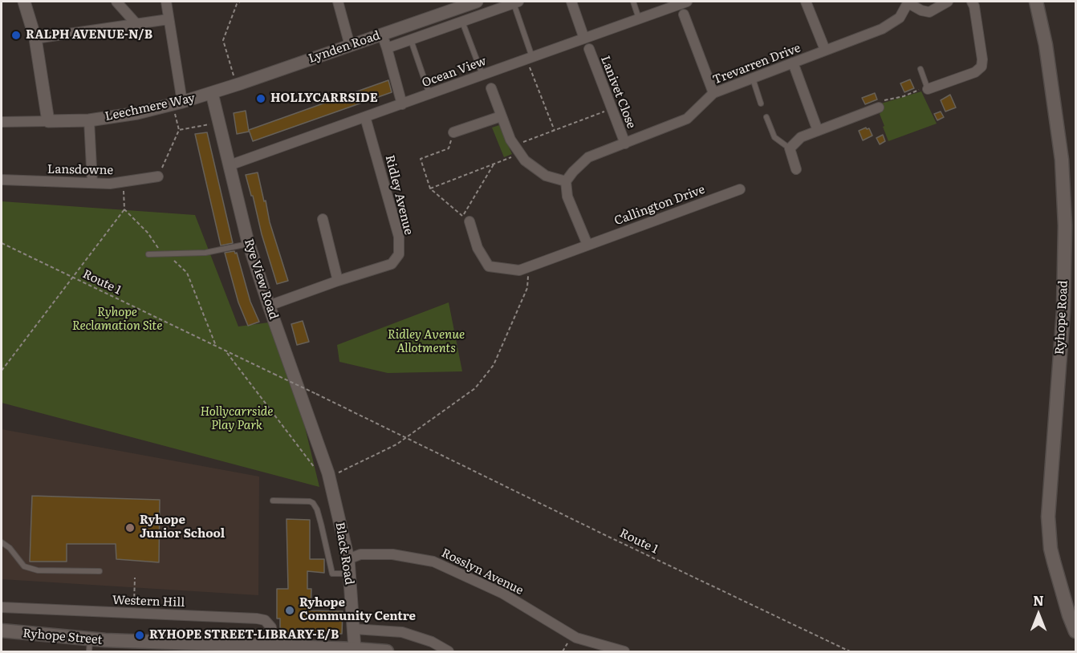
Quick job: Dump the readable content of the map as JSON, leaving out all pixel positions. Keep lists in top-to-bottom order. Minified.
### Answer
{"streets":{"main road":["Ryhope Road","Ryhope Street"],"street":["Lynden Road","Trevarren Drive","Ocean View","Lanivet Close","Leechmere Way","Lansdowne","Ridley Avenue","Callington Drive","Rye View Road","Black Road","Rosslyn Avenue","Western Hill"],"path":["Route 1"]},"crossings":[["Lynden Road","Leechmere Way"],["Lynden Road","Rye View Road"],["Trevarren Drive","Lanivet Close"],["Ocean View","Ridley Avenue"],["Ocean View","Rye View Road"],["Leechmere Way","Rye View Road"],["Ridley Avenue","Rye View Road"],["Rye View Road","Black Road"],["Black Road","Rosslyn Avenue"],["Black Road","Ryhope Street"],["Western Hill","Ryhope Street"]],"parks":["Ryhope Reclamation Site","Ridley Avenue Allotments","Hollycarrside Play Park"],"places":["RALPH AVENUE-N/B","HOLLYCARRSIDE","Ryhope Junior School","Ryhope Community Centre","RYHOPE STREET-LIBRARY-E/B"],"north":"top"}
